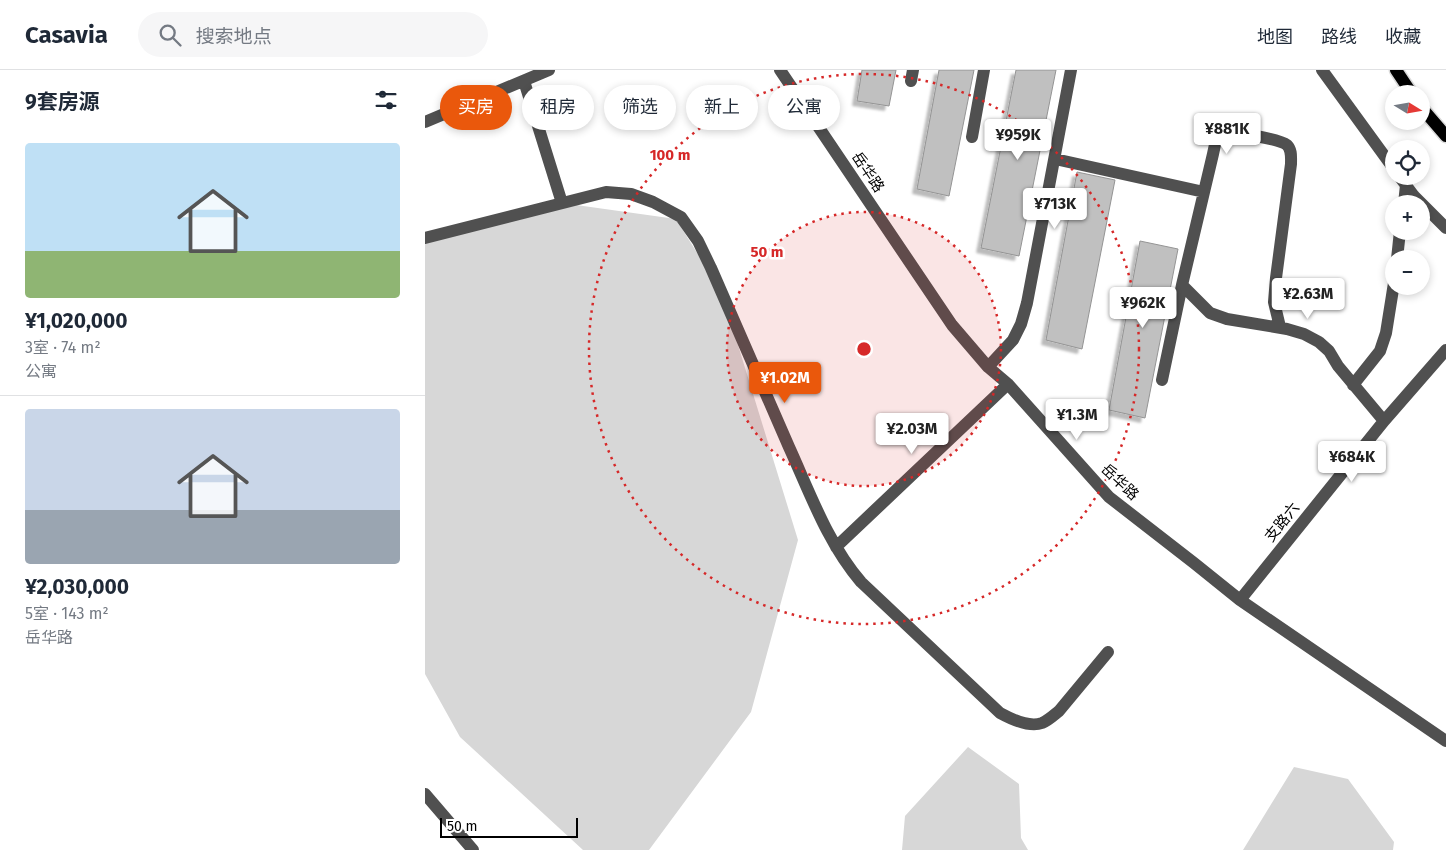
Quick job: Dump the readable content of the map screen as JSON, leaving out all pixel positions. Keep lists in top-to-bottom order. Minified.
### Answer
{"streets":{"street":["岳华路","支路六"]},"crossings":[["岳华路","支路六"]],"scale_bar":"50 m","north":"right","page":{"header":"Casavia","search":"搜索地点","nav":["地图","路线","收藏"],"heading":"9套房源","map_buttons":["+","−"],"chip":["买房","租房","筛选","新上","公寓"],"price":["¥881K","¥959K","¥713K","¥2.63M","¥962K","¥1.02M","¥1.3M","¥2.03M","¥684K"],"list":[{"name":"¥1,020,000","note":"3室 · 74 m² · 公寓"},{"name":"¥2,030,000","note":"5室 · 143 m² · 岳华路"}],"scale":"50 m"},"rings":["100 m","50 m"]}
